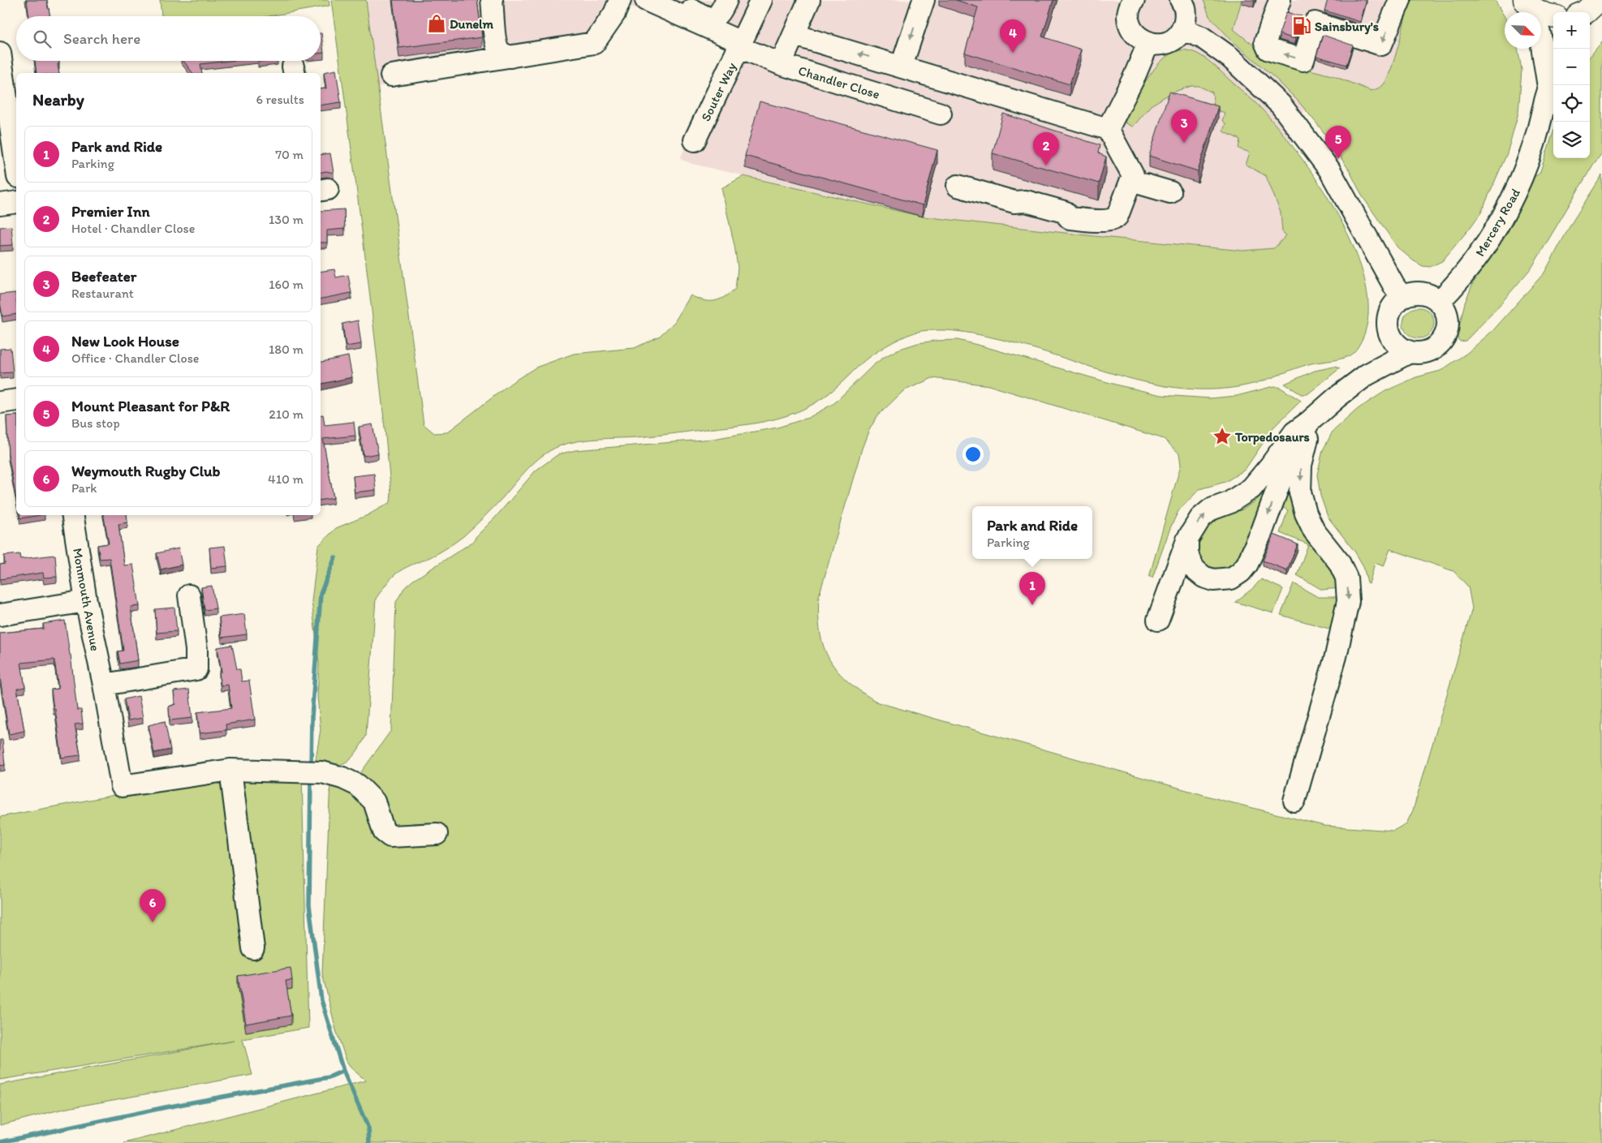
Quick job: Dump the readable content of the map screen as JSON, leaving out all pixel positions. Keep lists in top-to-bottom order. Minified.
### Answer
{"streets":{"street":["Chandler Close","Souter Way","Mercery Road","Monmouth Avenue"]},"crossings":[["Chandler Close","Souter Way"]],"places":{"shop":["Dunelm"],"fuel station":["Sainsbury's"],"place":["Torpedosaurs"]},"north":"bottom right","page":{"map_buttons":["+","−"],"search":"Search here","pins":["4","3","5","2","1","6"],"heading":["Nearby","6 results"],"list":[{"mark":"1","name":"Park and Ride","note":"Parking","value":"70 m"},{"mark":"2","name":"Premier Inn","note":"Hotel · Chandler Close","value":"130 m"},{"mark":"3","name":"Beefeater","note":"Restaurant","value":"160 m"},{"mark":"4","name":"New Look House","note":"Office · Chandler Close","value":"180 m"},{"mark":"5","name":"Mount Pleasant for P&R","note":"Bus stop","value":"210 m"},{"mark":"6","name":"Weymouth Rugby Club","note":"Park","value":"410 m"}],"popup":["Park and Ride","Parking"]}}
